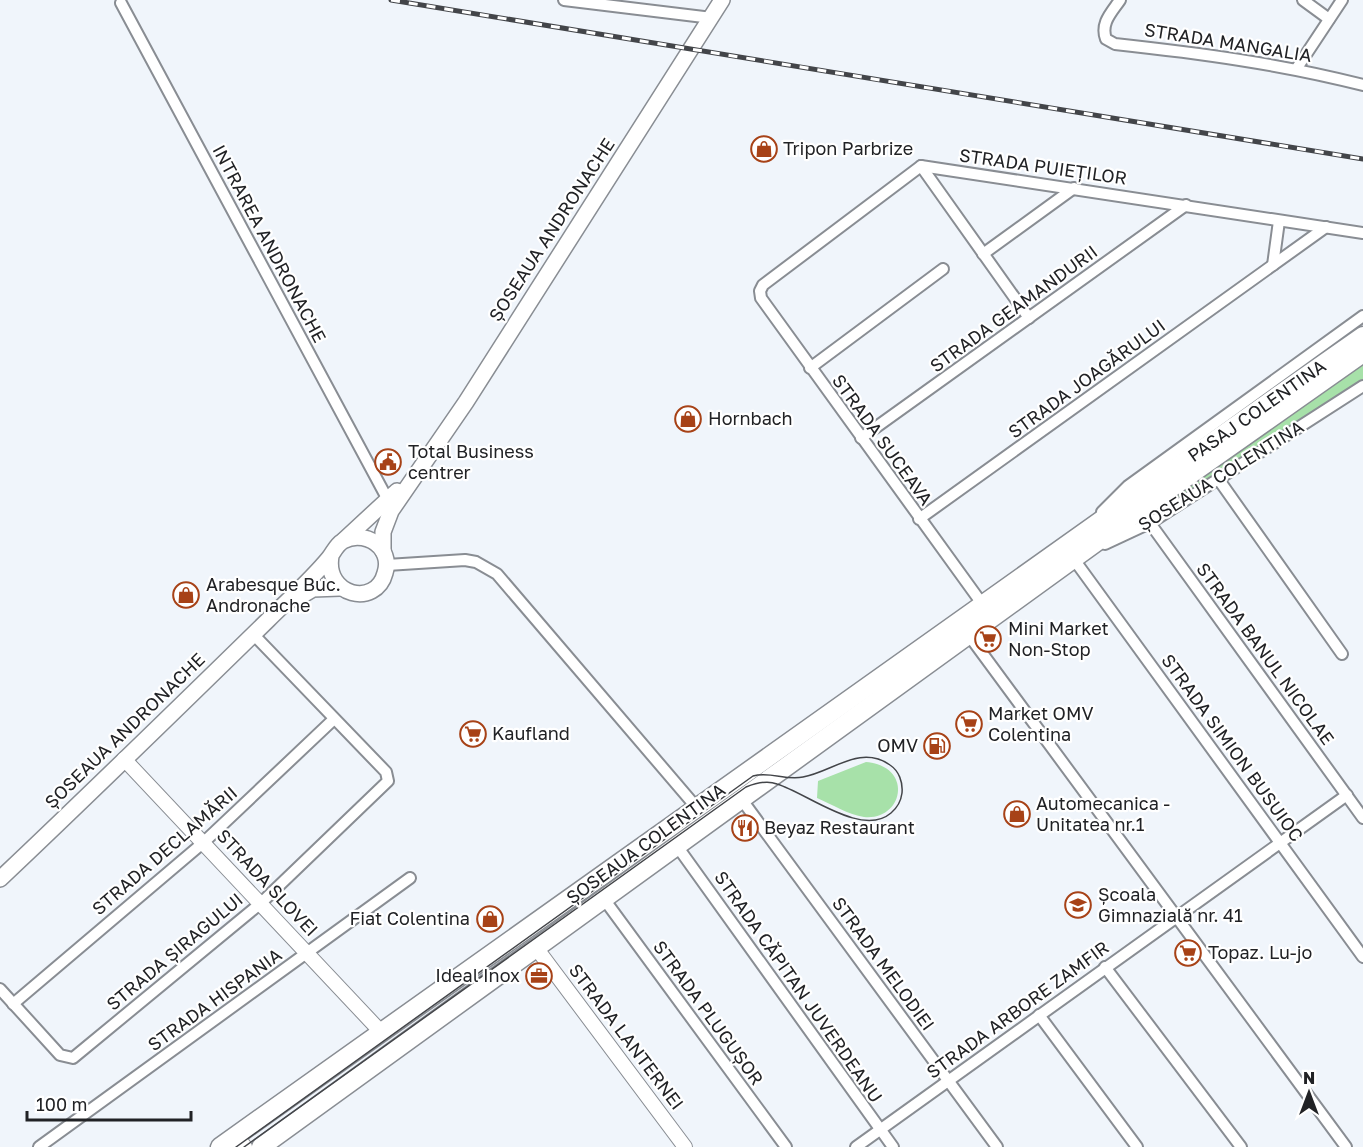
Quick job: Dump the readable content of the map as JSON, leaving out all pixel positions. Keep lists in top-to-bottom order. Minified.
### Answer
{"streets":{"main road":["ȘOSEAUA ANDRONACHE","PASAJ COLENTINA","ȘOSEAUA COLENTINA"],"street":["STRADA MANGALIA","STRADA PUIEȚILOR","INTRAREA ANDRONACHE","STRADA GEAMANDURII","STRADA JOAGĂRULUI","STRADA SUCEAVA","STRADA BANUL NICOLAE","STRADA SIMION BUSUIOC","STRADA DECLAMĂRII","STRADA SLOVEI","STRADA ȘIRAGULUI","STRADA MELODIEI","STRADA CĂPITAN JUVERDEANU","STRADA HISPANIA","STRADA ARBORE ZAMFIR","STRADA PLUGUȘOR","STRADA LANTERNEI"]},"crossings":[["STRADA PUIEȚILOR","STRADA GEAMANDURII"],["STRADA PUIEȚILOR","STRADA JOAGĂRULUI"],["STRADA PUIEȚILOR","STRADA SUCEAVA"],["ȘOSEAUA ANDRONACHE","INTRAREA ANDRONACHE"],["ȘOSEAUA ANDRONACHE","STRADA SLOVEI"],["ȘOSEAUA ANDRONACHE","STRADA ȘIRAGULUI"],["STRADA GEAMANDURII","STRADA SUCEAVA"],["STRADA JOAGĂRULUI","STRADA SUCEAVA"],["PASAJ COLENTINA","ȘOSEAUA COLENTINA"],["STRADA SUCEAVA","ȘOSEAUA COLENTINA"],["ȘOSEAUA COLENTINA","STRADA BANUL NICOLAE"],["ȘOSEAUA COLENTINA","STRADA SIMION BUSUIOC"],["ȘOSEAUA COLENTINA","STRADA SLOVEI"],["ȘOSEAUA COLENTINA","STRADA MELODIEI"],["ȘOSEAUA COLENTINA","STRADA CĂPITAN JUVERDEANU"],["ȘOSEAUA COLENTINA","STRADA PLUGUȘOR"],["ȘOSEAUA COLENTINA","STRADA LANTERNEI"],["STRADA BANUL NICOLAE","STRADA ARBORE ZAMFIR"],["STRADA SIMION BUSUIOC","STRADA ARBORE ZAMFIR"],["STRADA DECLAMĂRII","STRADA SLOVEI"],["STRADA DECLAMĂRII","STRADA ȘIRAGULUI"],["STRADA SLOVEI","STRADA ȘIRAGULUI"],["STRADA SLOVEI","STRADA HISPANIA"],["STRADA MELODIEI","STRADA ARBORE ZAMFIR"],["STRADA CĂPITAN JUVERDEANU","STRADA ARBORE ZAMFIR"]],"places":{"shop":["Tripon Parbrize","Hornbach","Arabesque Buc. Andronache","Automecanica - Unitatea nr.1","Fiat Colentina"],"public building":["Total Business centrer"],"supermarket":["Mini Market Non-Stop","Market OMV Colentina","Kaufland","Topaz. Lu-jo"],"fuel station":["OMV"],"restaurant":["Beyaz Restaurant"],"school or university":["Școala Gimnazială nr. 41"],"office":["Ideal Inox"]},"scale_bar":"100 m","north":"top"}
